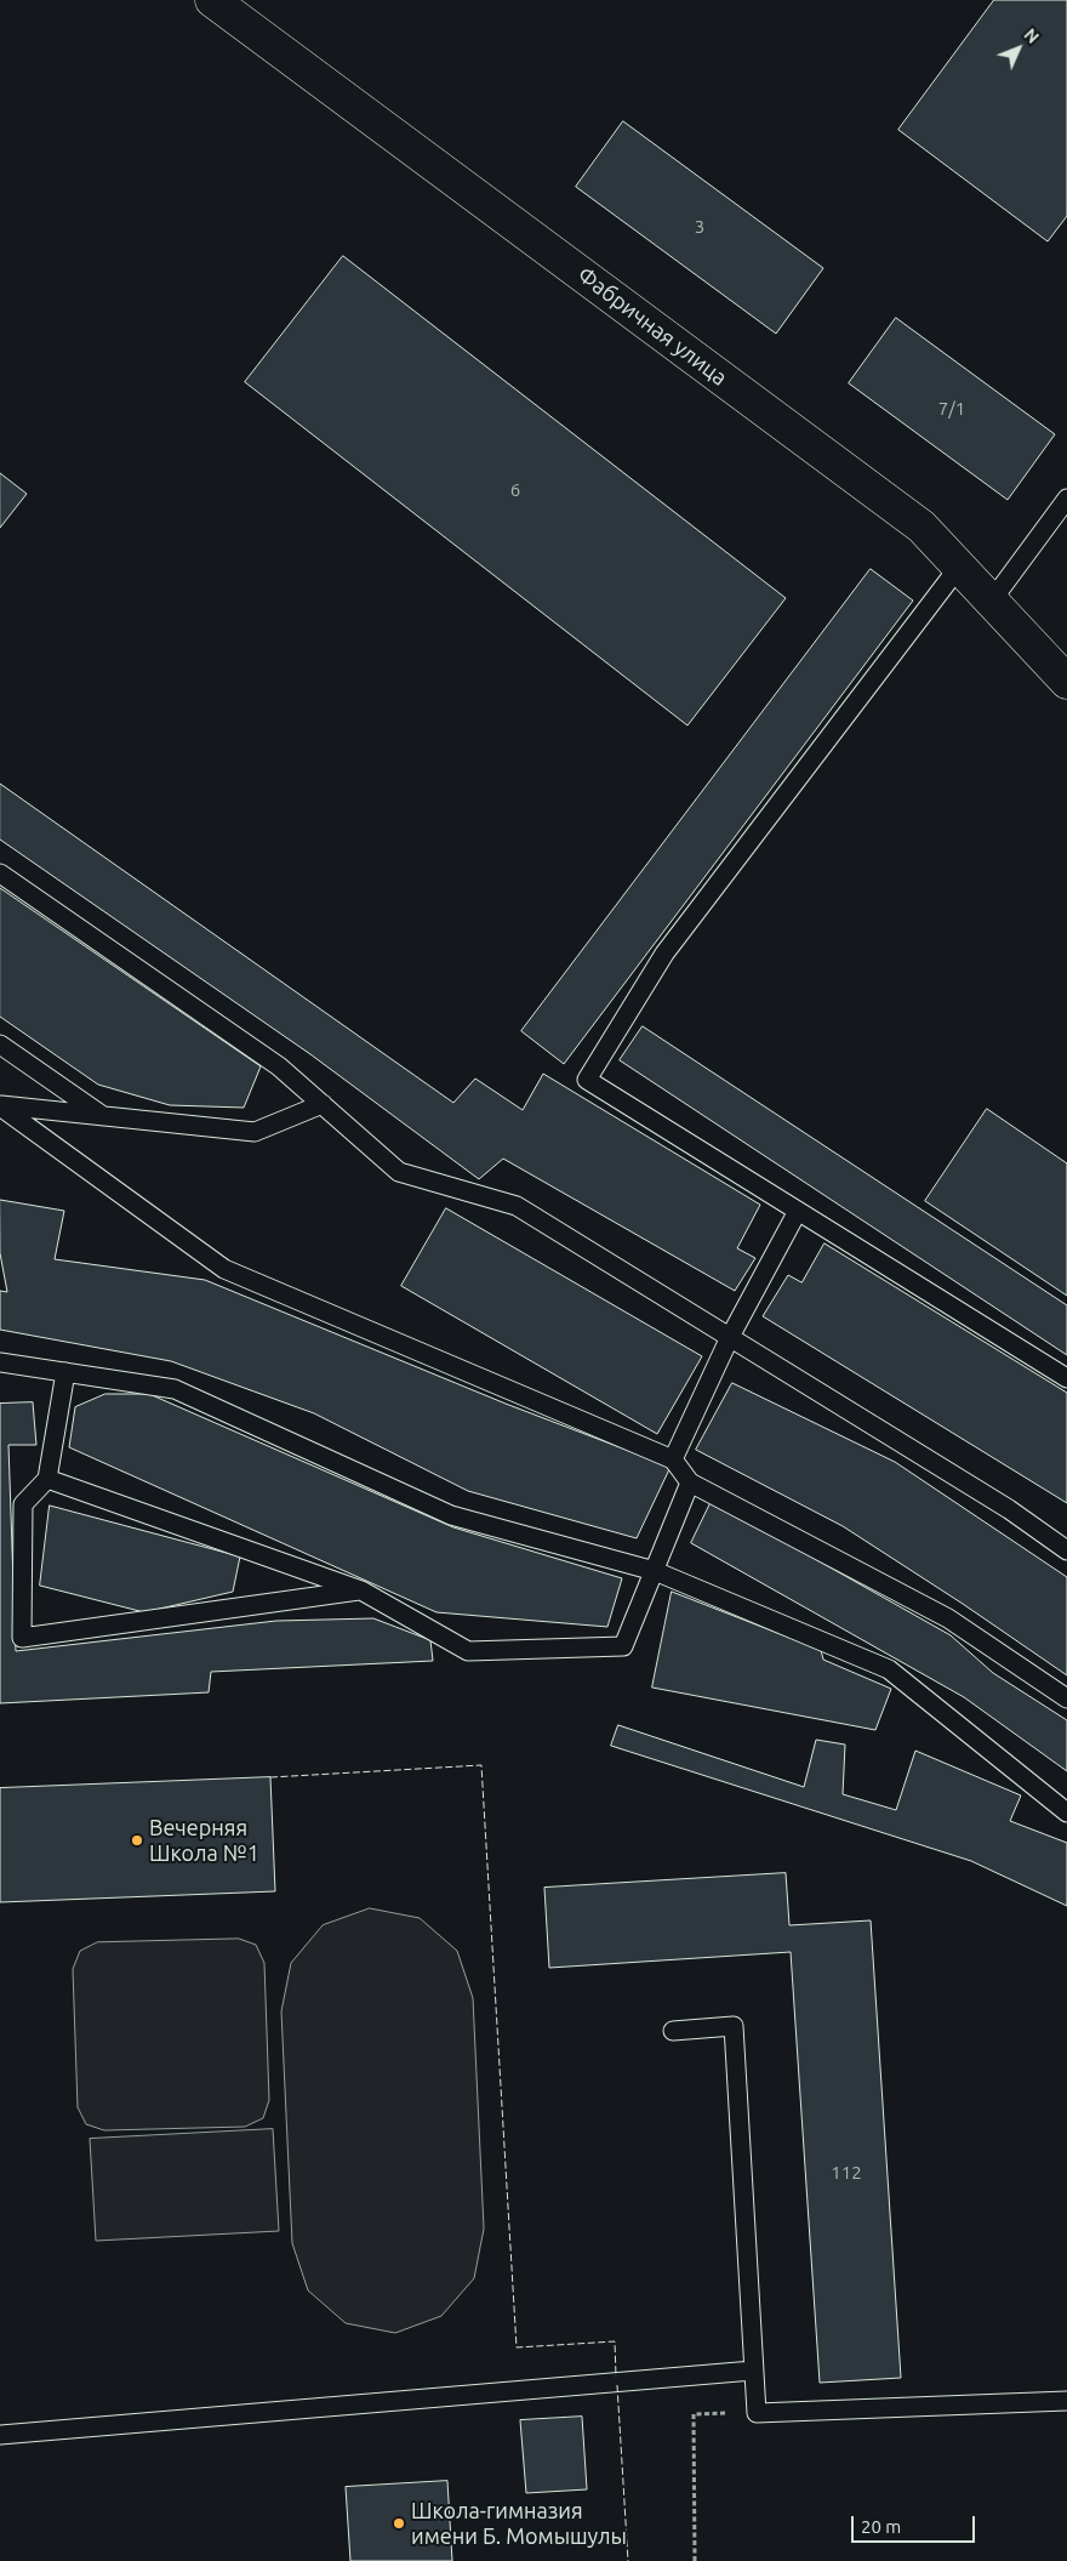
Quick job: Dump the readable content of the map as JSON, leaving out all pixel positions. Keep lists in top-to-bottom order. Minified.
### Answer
{"streets":{"street":["Фабричная улица"]},"places":["Вечерняя Школа №1","Школа-гимназия имени Б. Момышулы"],"house_numbers":["3","7/1","6","112"],"scale_bar":"20 m","north":"top right"}
